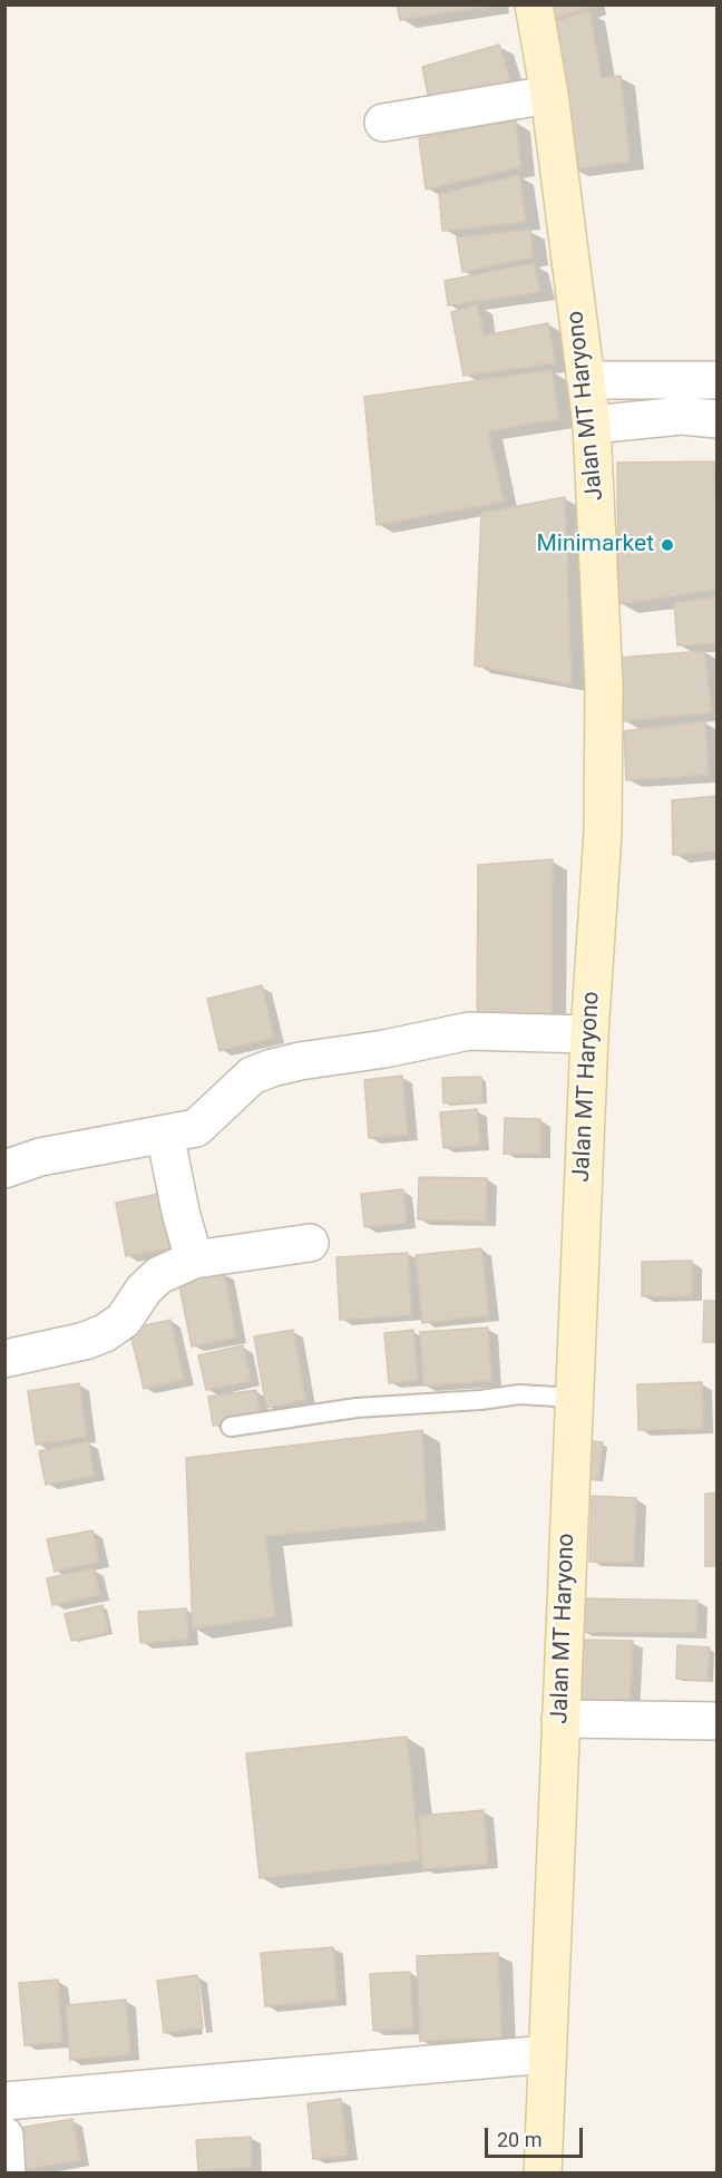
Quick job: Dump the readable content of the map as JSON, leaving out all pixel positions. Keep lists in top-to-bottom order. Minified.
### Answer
{"streets":{"main road":["Jalan MT Haryono"]},"places":["Minimarket"],"scale_bar":"20 m"}
